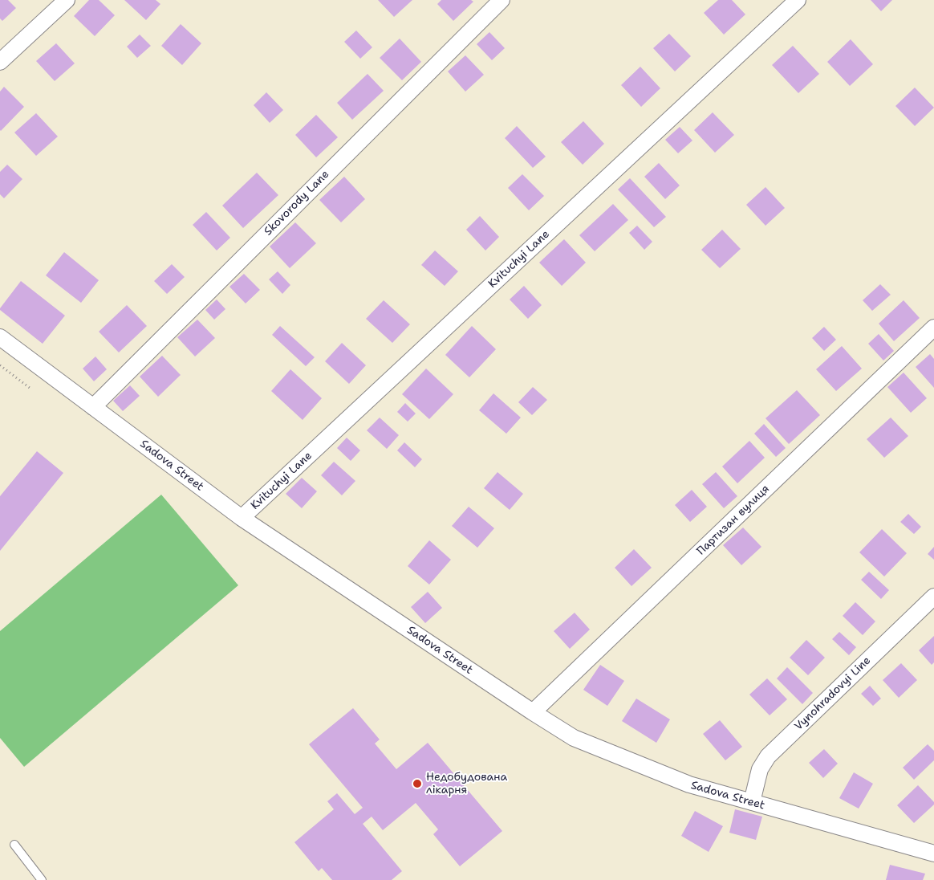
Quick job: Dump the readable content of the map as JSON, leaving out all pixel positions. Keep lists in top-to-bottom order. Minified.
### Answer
{"streets":{"street":["Skovorody Lane","Kvituchyi Lane","Sadova Street","Партизан вулиця","Vynohradovyi Line"]},"crossings":[["Skovorody Lane","Sadova Street"],["Kvituchyi Lane","Sadova Street"],["Sadova Street","Партизан вулиця"],["Sadova Street","Vynohradovyi Line"]],"places":["Недобудована лікарня"]}
